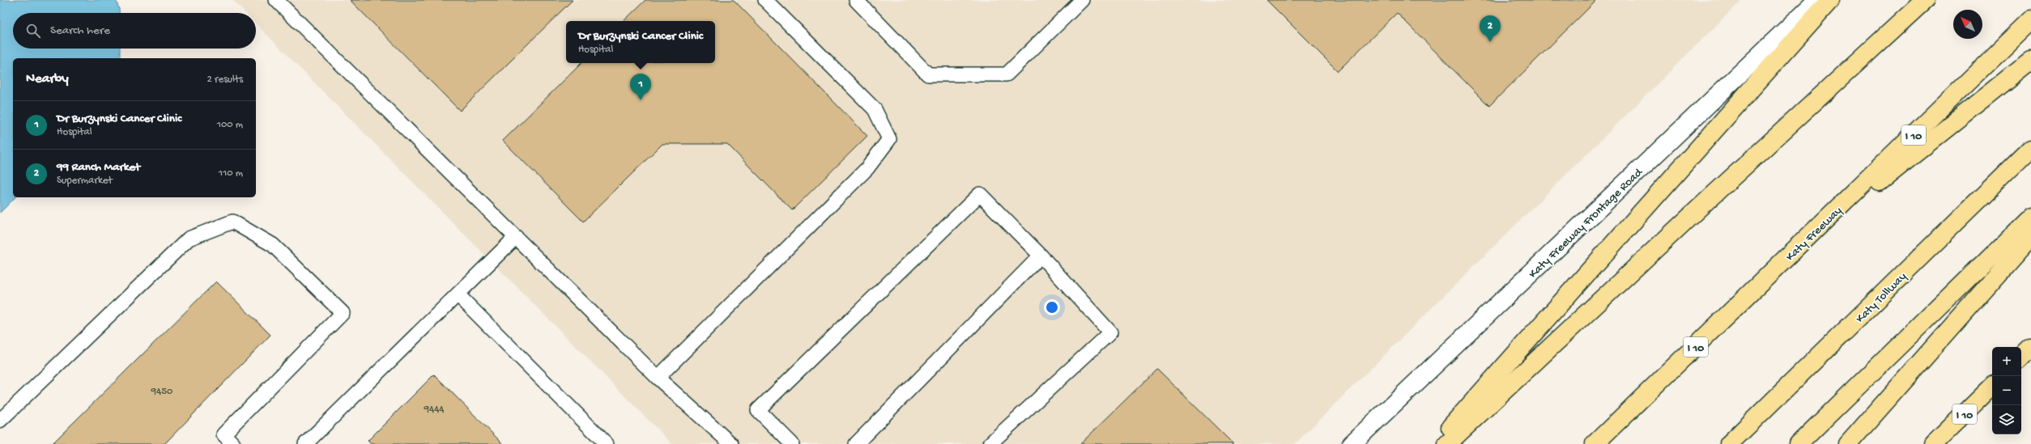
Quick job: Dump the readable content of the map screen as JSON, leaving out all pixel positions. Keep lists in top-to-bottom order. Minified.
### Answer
{"streets":{"highway":["I 10","Katy Freeway","Katy Tollway"],"main road":["Katy Freeway Frontage Road"]},"house_numbers":["9450","9444"],"north":"top left","page":{"search":"Search here","pins":["2","1"],"popup":["Dr Burzynski Cancer Clinic","Hospital"],"heading":["Nearby","2 results"],"list":[{"mark":"1","name":"Dr Burzynski Cancer Clinic","note":"Hospital","value":"100 m"},{"mark":"2","name":"99 Ranch Market","note":"Supermarket","value":"110 m"}],"map_buttons":["+","−"]}}
